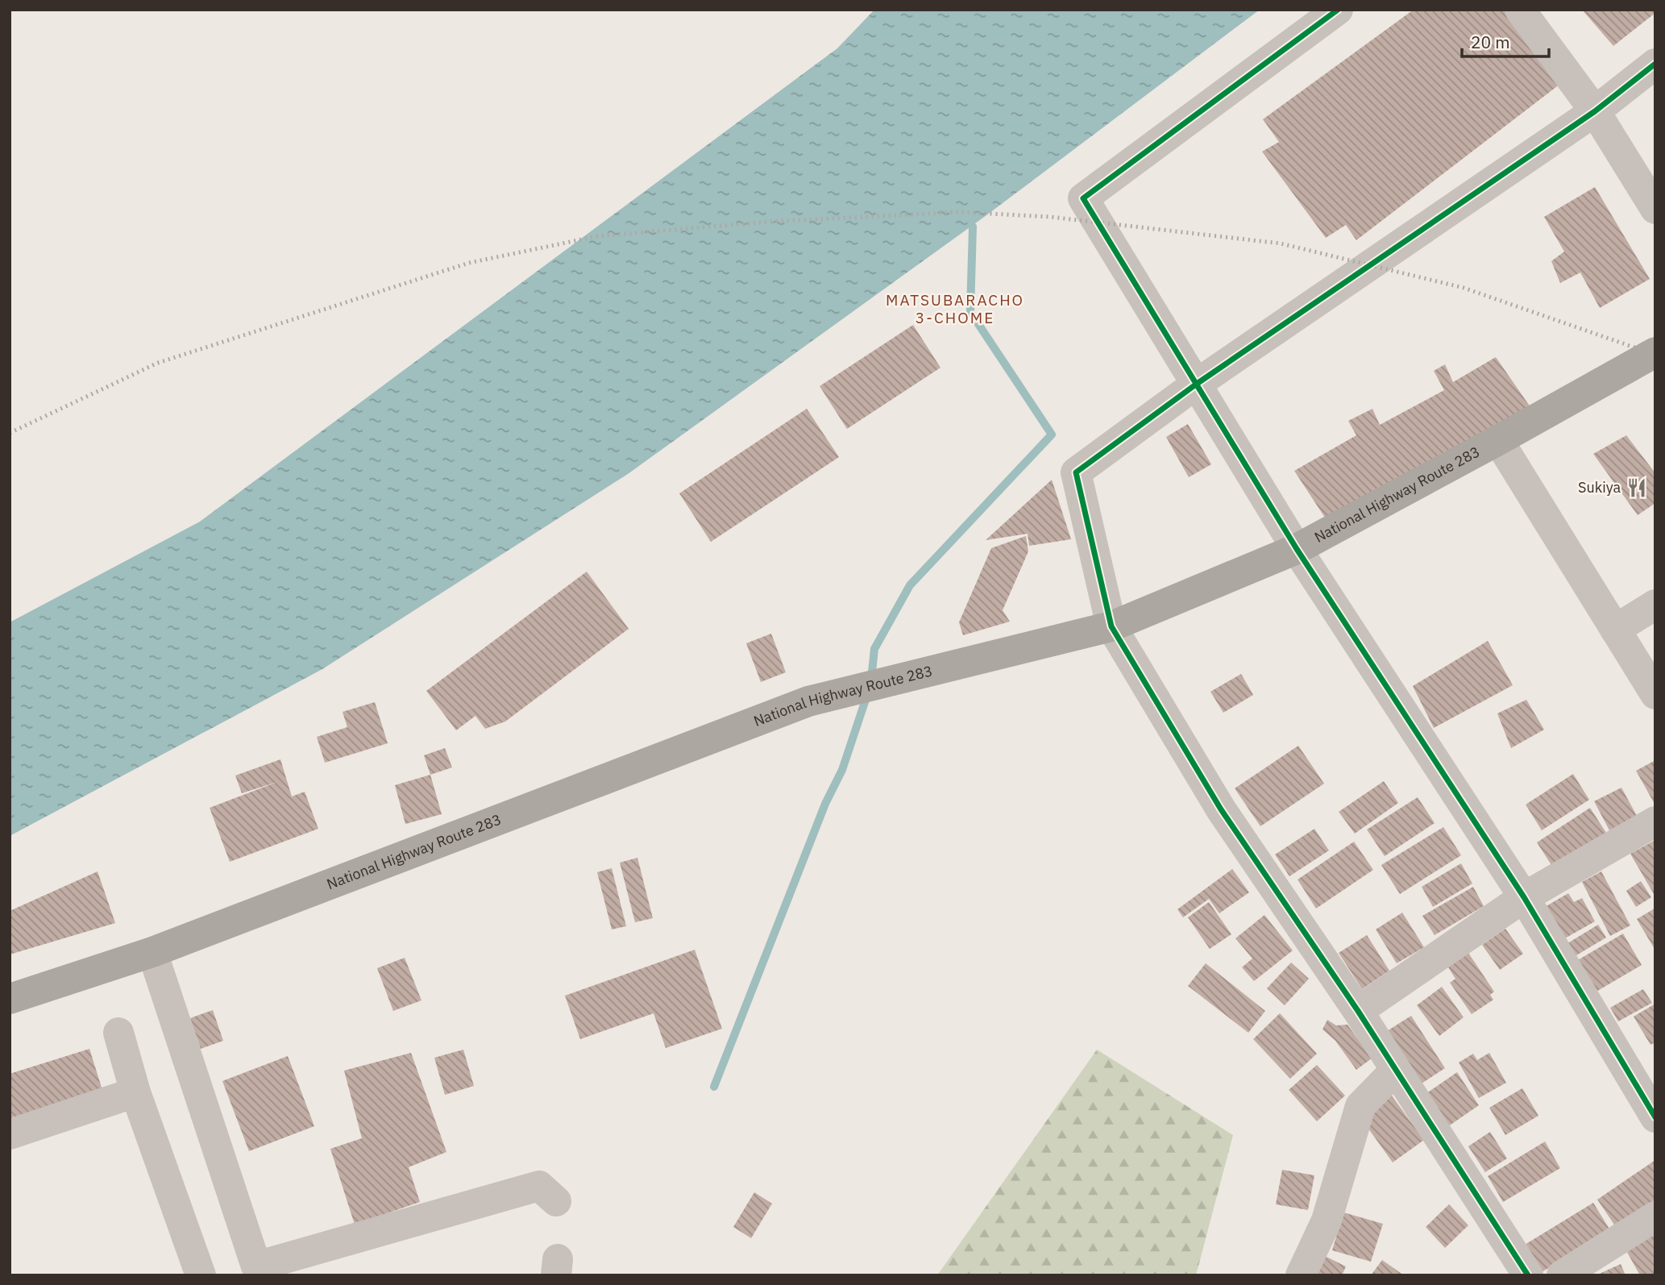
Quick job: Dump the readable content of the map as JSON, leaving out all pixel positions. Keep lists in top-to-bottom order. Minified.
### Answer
{"streets":{"highway":["National Highway Route 283"]},"districts":["MATSUBARACHO 3-CHOME"],"places":{"restaurant":["Sukiya"]},"scale_bar":"20 m"}
